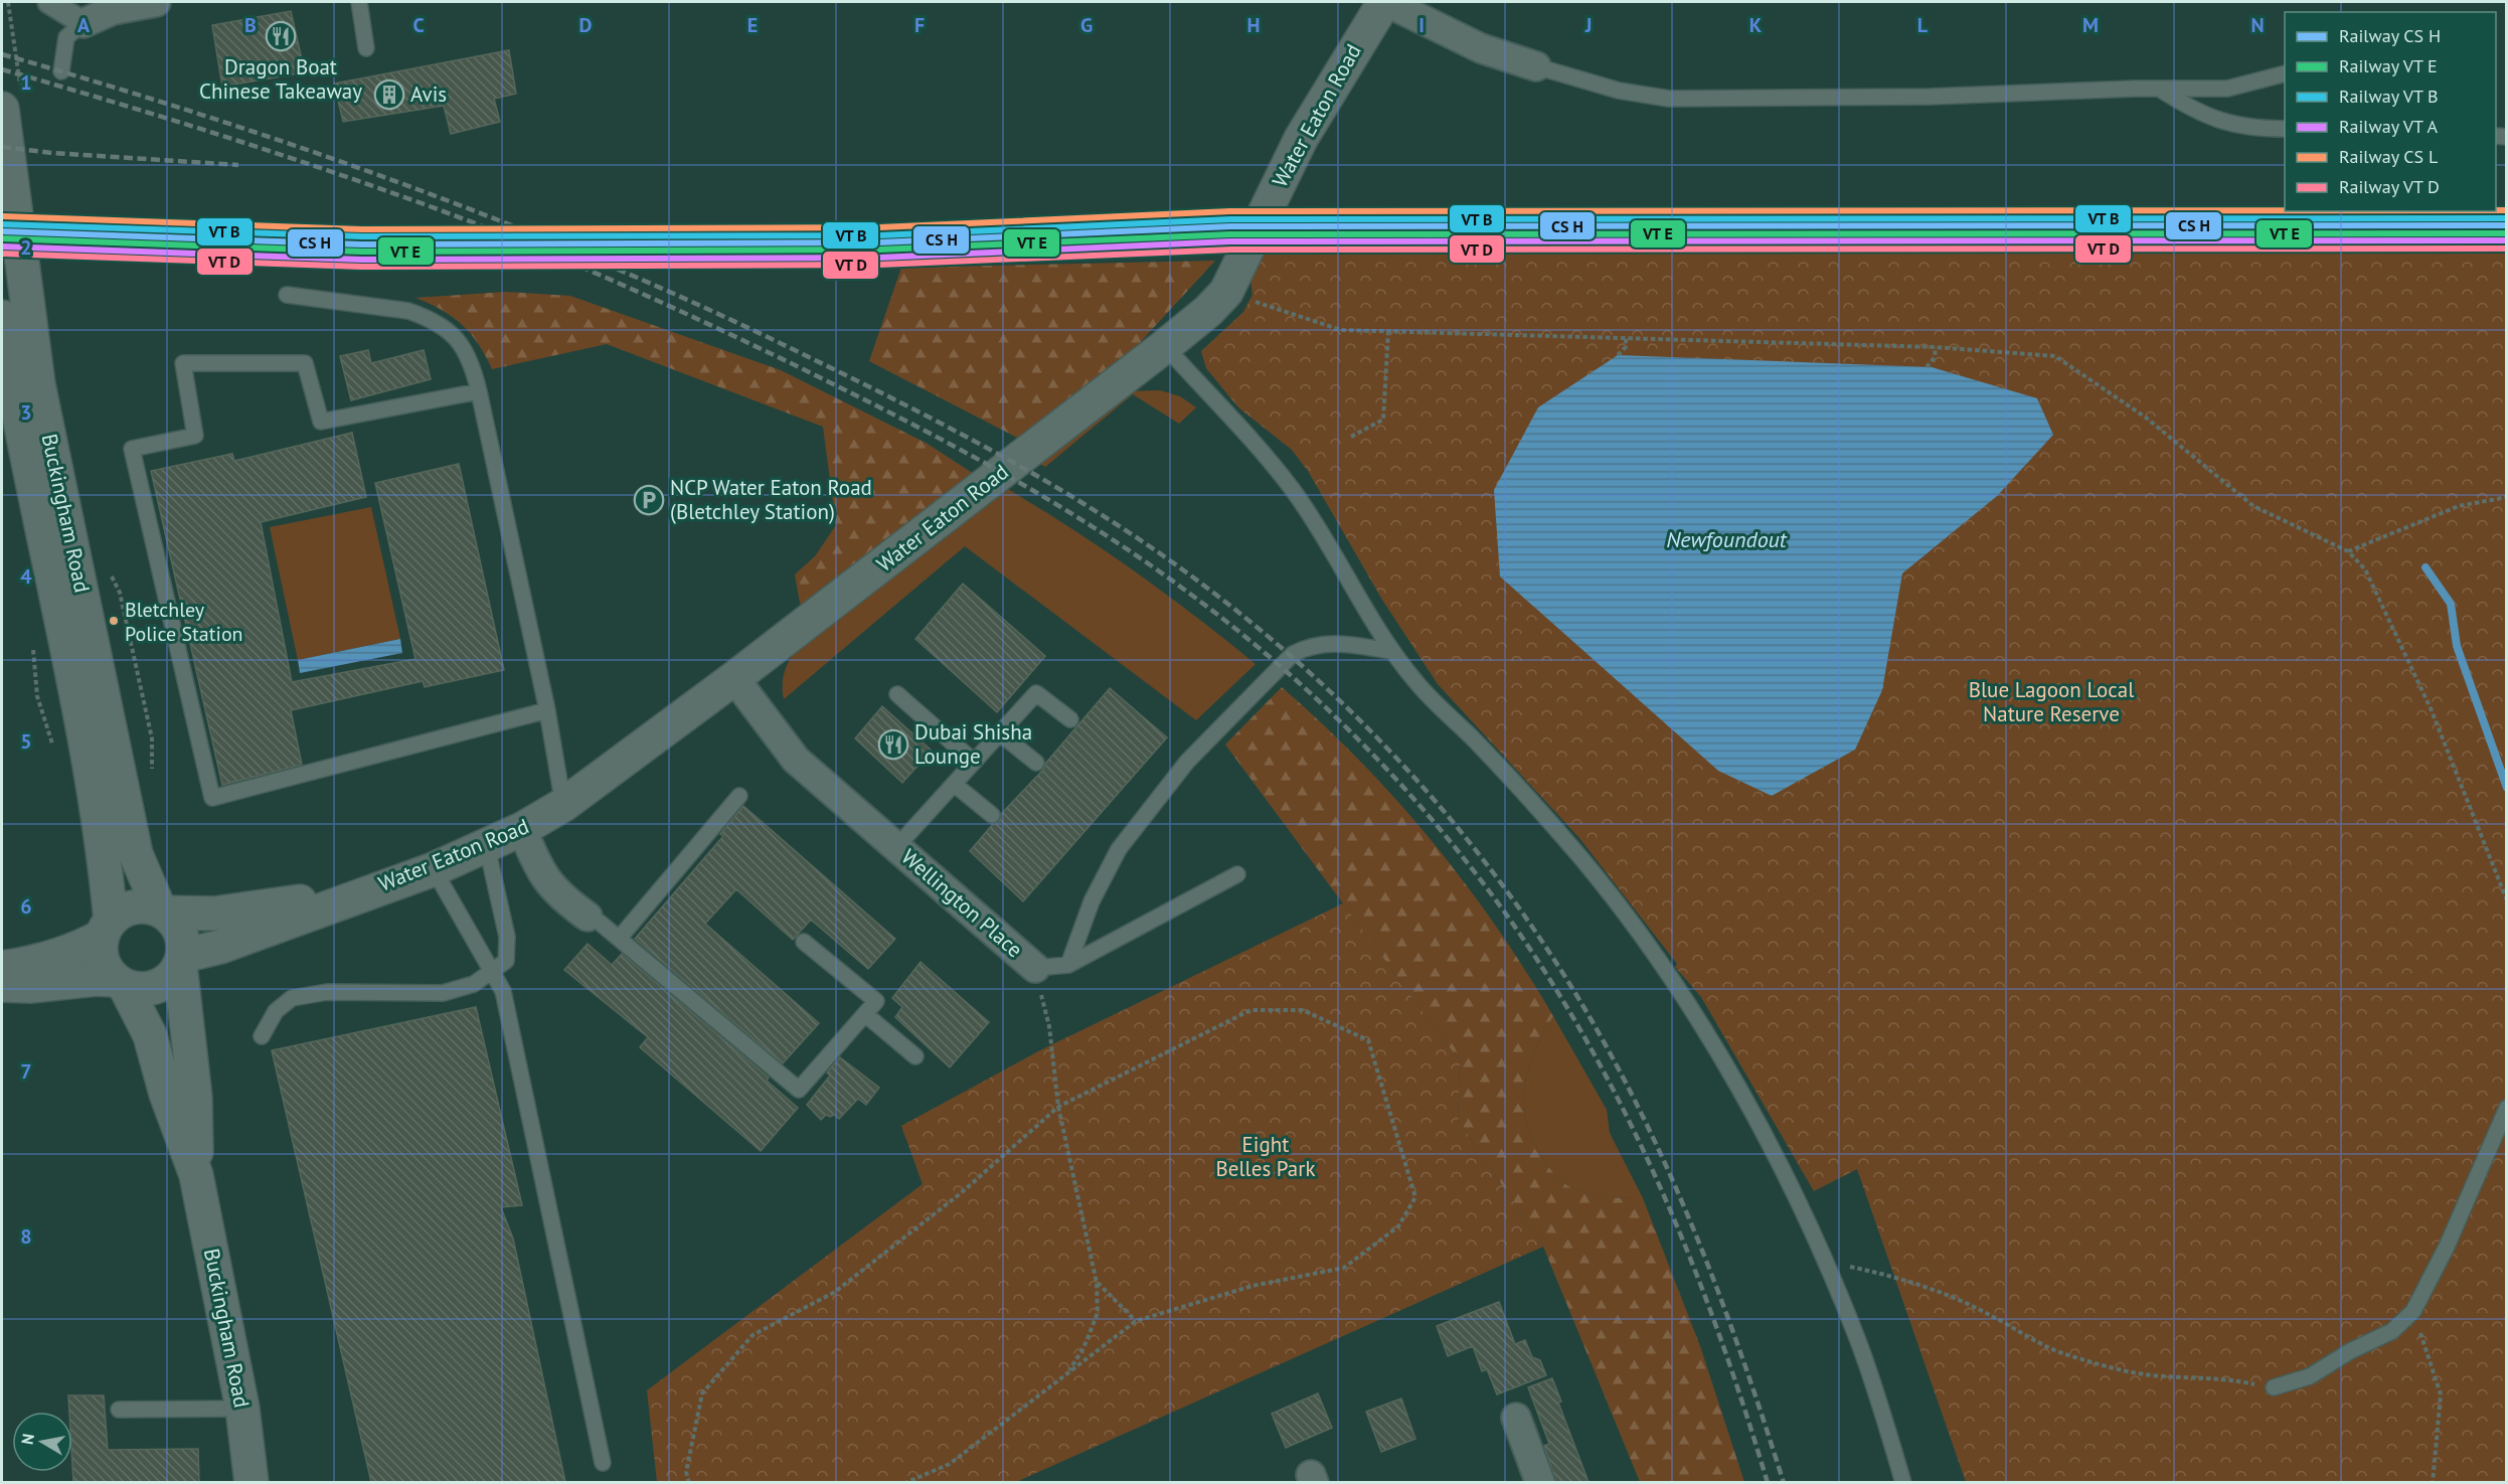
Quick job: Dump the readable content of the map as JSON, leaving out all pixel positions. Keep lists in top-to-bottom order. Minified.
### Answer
{"streets":{"main road":["Water Eaton Road","Buckingham Road"],"street":["Wellington Place"]},"crossings":[["Water Eaton Road","Buckingham Road"],["Water Eaton Road","Wellington Place"]],"water":["Newfoundout"],"parks":["Blue Lagoon Local Nature Reserve","Eight Belles Park"],"places":{"restaurant":["Dragon Boat Chinese Takeaway","Dubai Shisha Lounge"],"building":["Avis"],"parking":["NCP Water Eaton Road (Bletchley Station)"],"other":["Bletchley Police Station"]},"legend":["Railway CS H","Railway VT E","Railway VT B","Railway VT A","Railway CS L","Railway VT D"],"north":"left","grid":{"columns":["A","B","C","D","E","F","G","H","I","J","K","L","M","N"],"rows":["1","2","3","4","5","6","7","8"]}}
